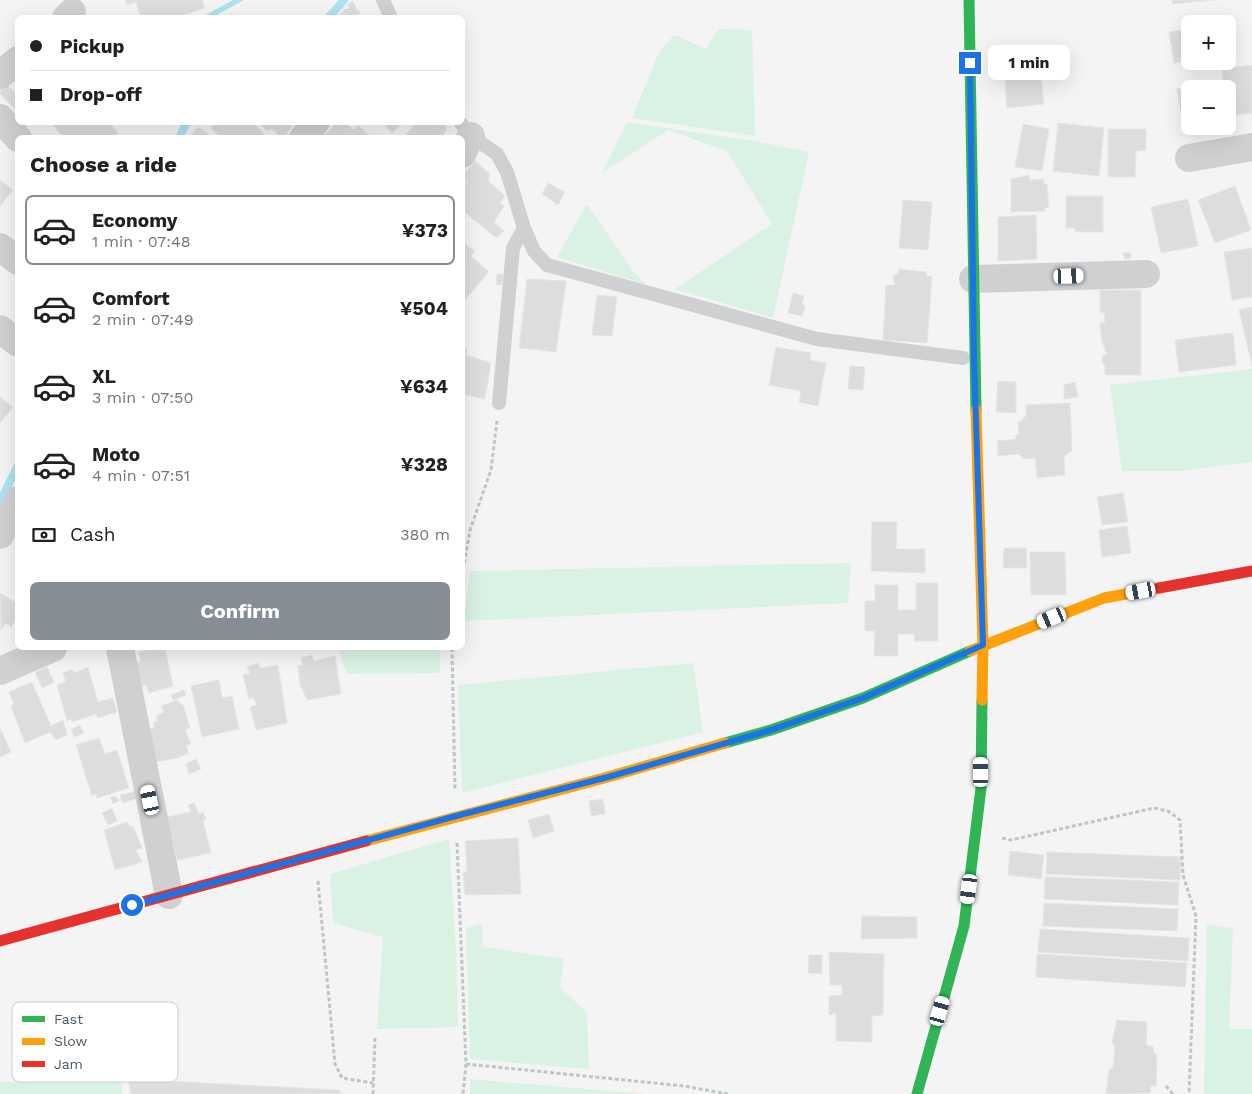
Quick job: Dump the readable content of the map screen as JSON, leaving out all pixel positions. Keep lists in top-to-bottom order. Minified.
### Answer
{"legend":["Fast","Slow","Jam"],"page":{"map_buttons":["+","−"],"banner":["Pickup","Drop-off"],"bubble":"1 min","heading":"Choose a ride","list":[{"name":"Economy","note":"1 min · 07:48","value":"¥373"},{"name":"Comfort","note":"2 min · 07:49","value":"¥504"},{"name":"XL","note":"3 min · 07:50","value":"¥634"},{"name":"Moto","note":"4 min · 07:51","value":"¥328"}],"pay":["Cash","380 m"],"buttons":"Confirm"}}
